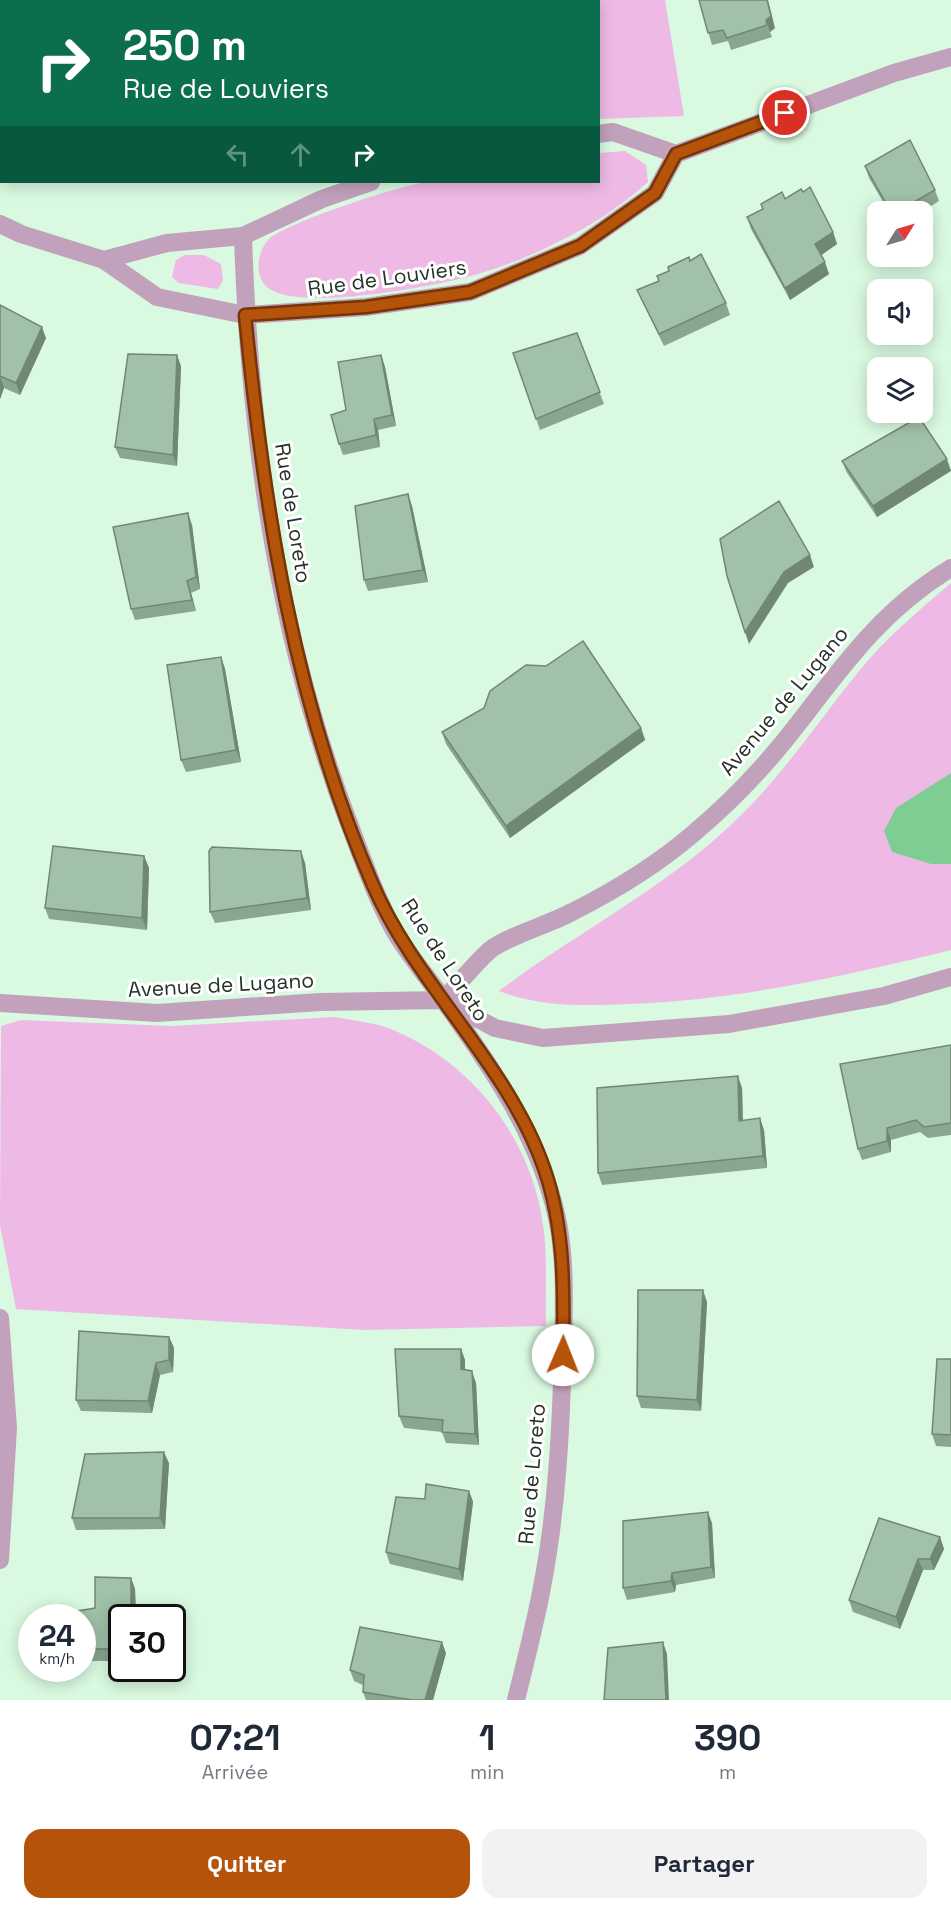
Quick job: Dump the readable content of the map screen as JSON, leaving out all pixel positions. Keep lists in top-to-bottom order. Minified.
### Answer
{"streets":{"street":["Rue de Louviers","Rue de Loreto","Avenue de Lugano"]},"crossings":[["Rue de Louviers","Rue de Loreto"],["Rue de Loreto","Avenue de Lugano"]],"north":"top right","page":{"turn":["250 m","Rue de Louviers"],"speed":"24 km/h","limit":"30","eta":["07:21","Arrivée","1","min","390","m"],"buttons":["Quitter","Partager"]}}
